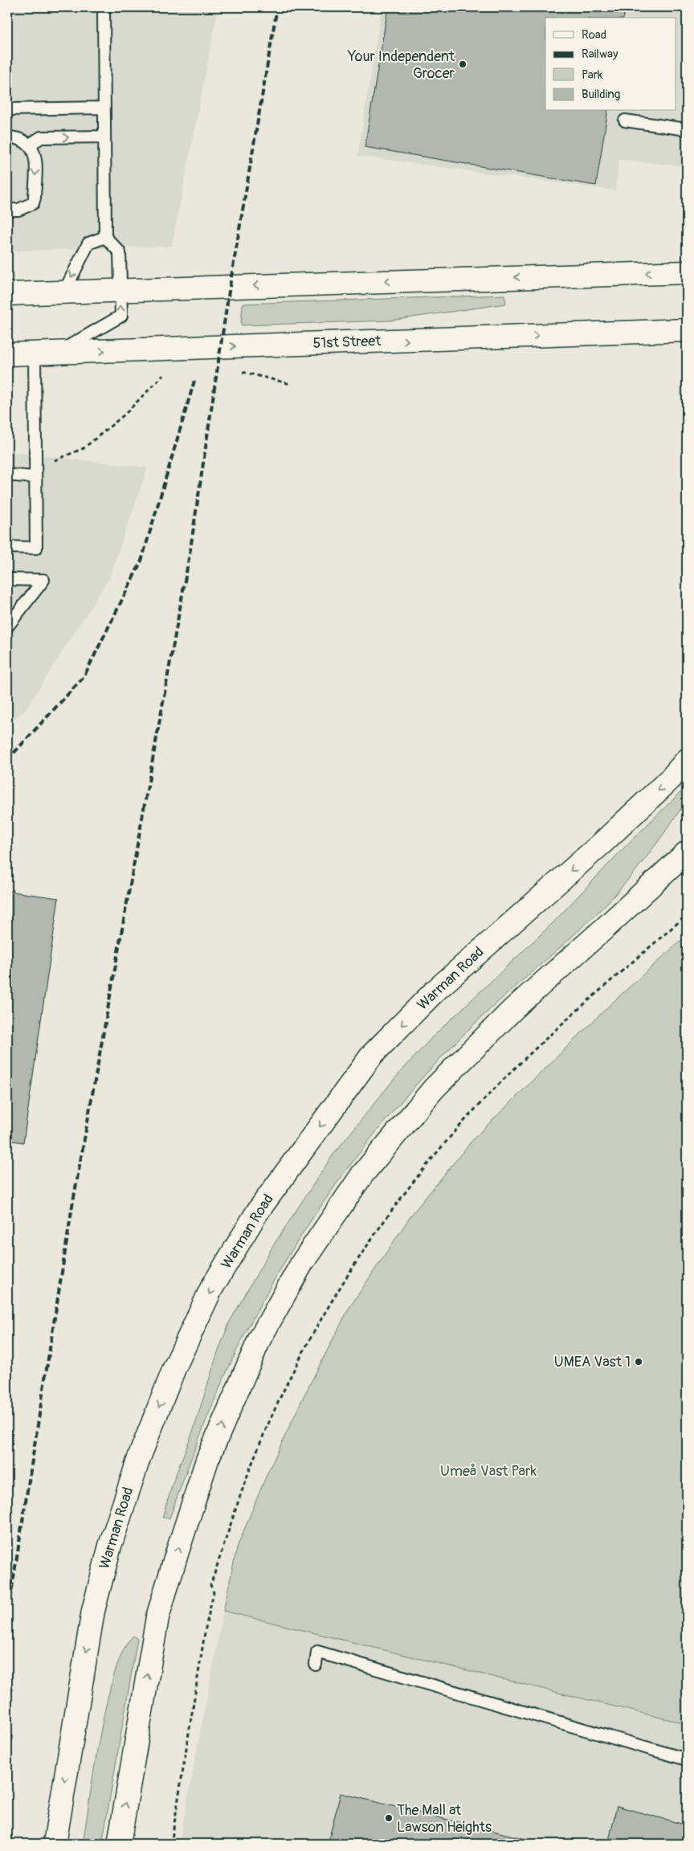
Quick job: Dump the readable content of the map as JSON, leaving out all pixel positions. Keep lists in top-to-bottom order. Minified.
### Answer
{"streets":{"main road":["51st Street","Warman Road"]},"parks":["Umeå Vast Park"],"places":["Your Independent Grocer","UMEA Vast 1","The Mall at Lawson Heights"],"legend":["Road","Railway","Park","Building"]}
